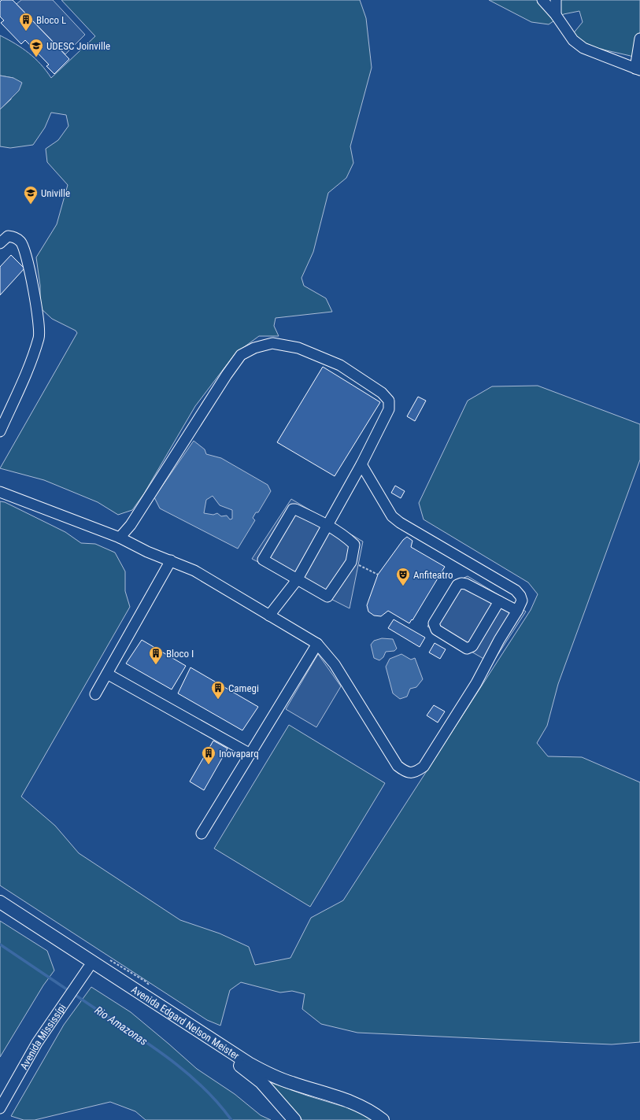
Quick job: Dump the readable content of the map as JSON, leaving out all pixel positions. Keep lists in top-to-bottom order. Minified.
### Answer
{"streets":{"main road":["Avenida Edgard Nelson Meister"],"street":["Avenida Mississípi"]},"crossings":[["Avenida Edgard Nelson Meister","Avenida Mississípi"]],"water":["Rio Amazonas"],"places":{"building":["Bloco L","Bloco I","Camegi","Inovaparq"],"school or university":["UDESC Joinville","Univille"],"theatre":["Anfiteatro"]}}
